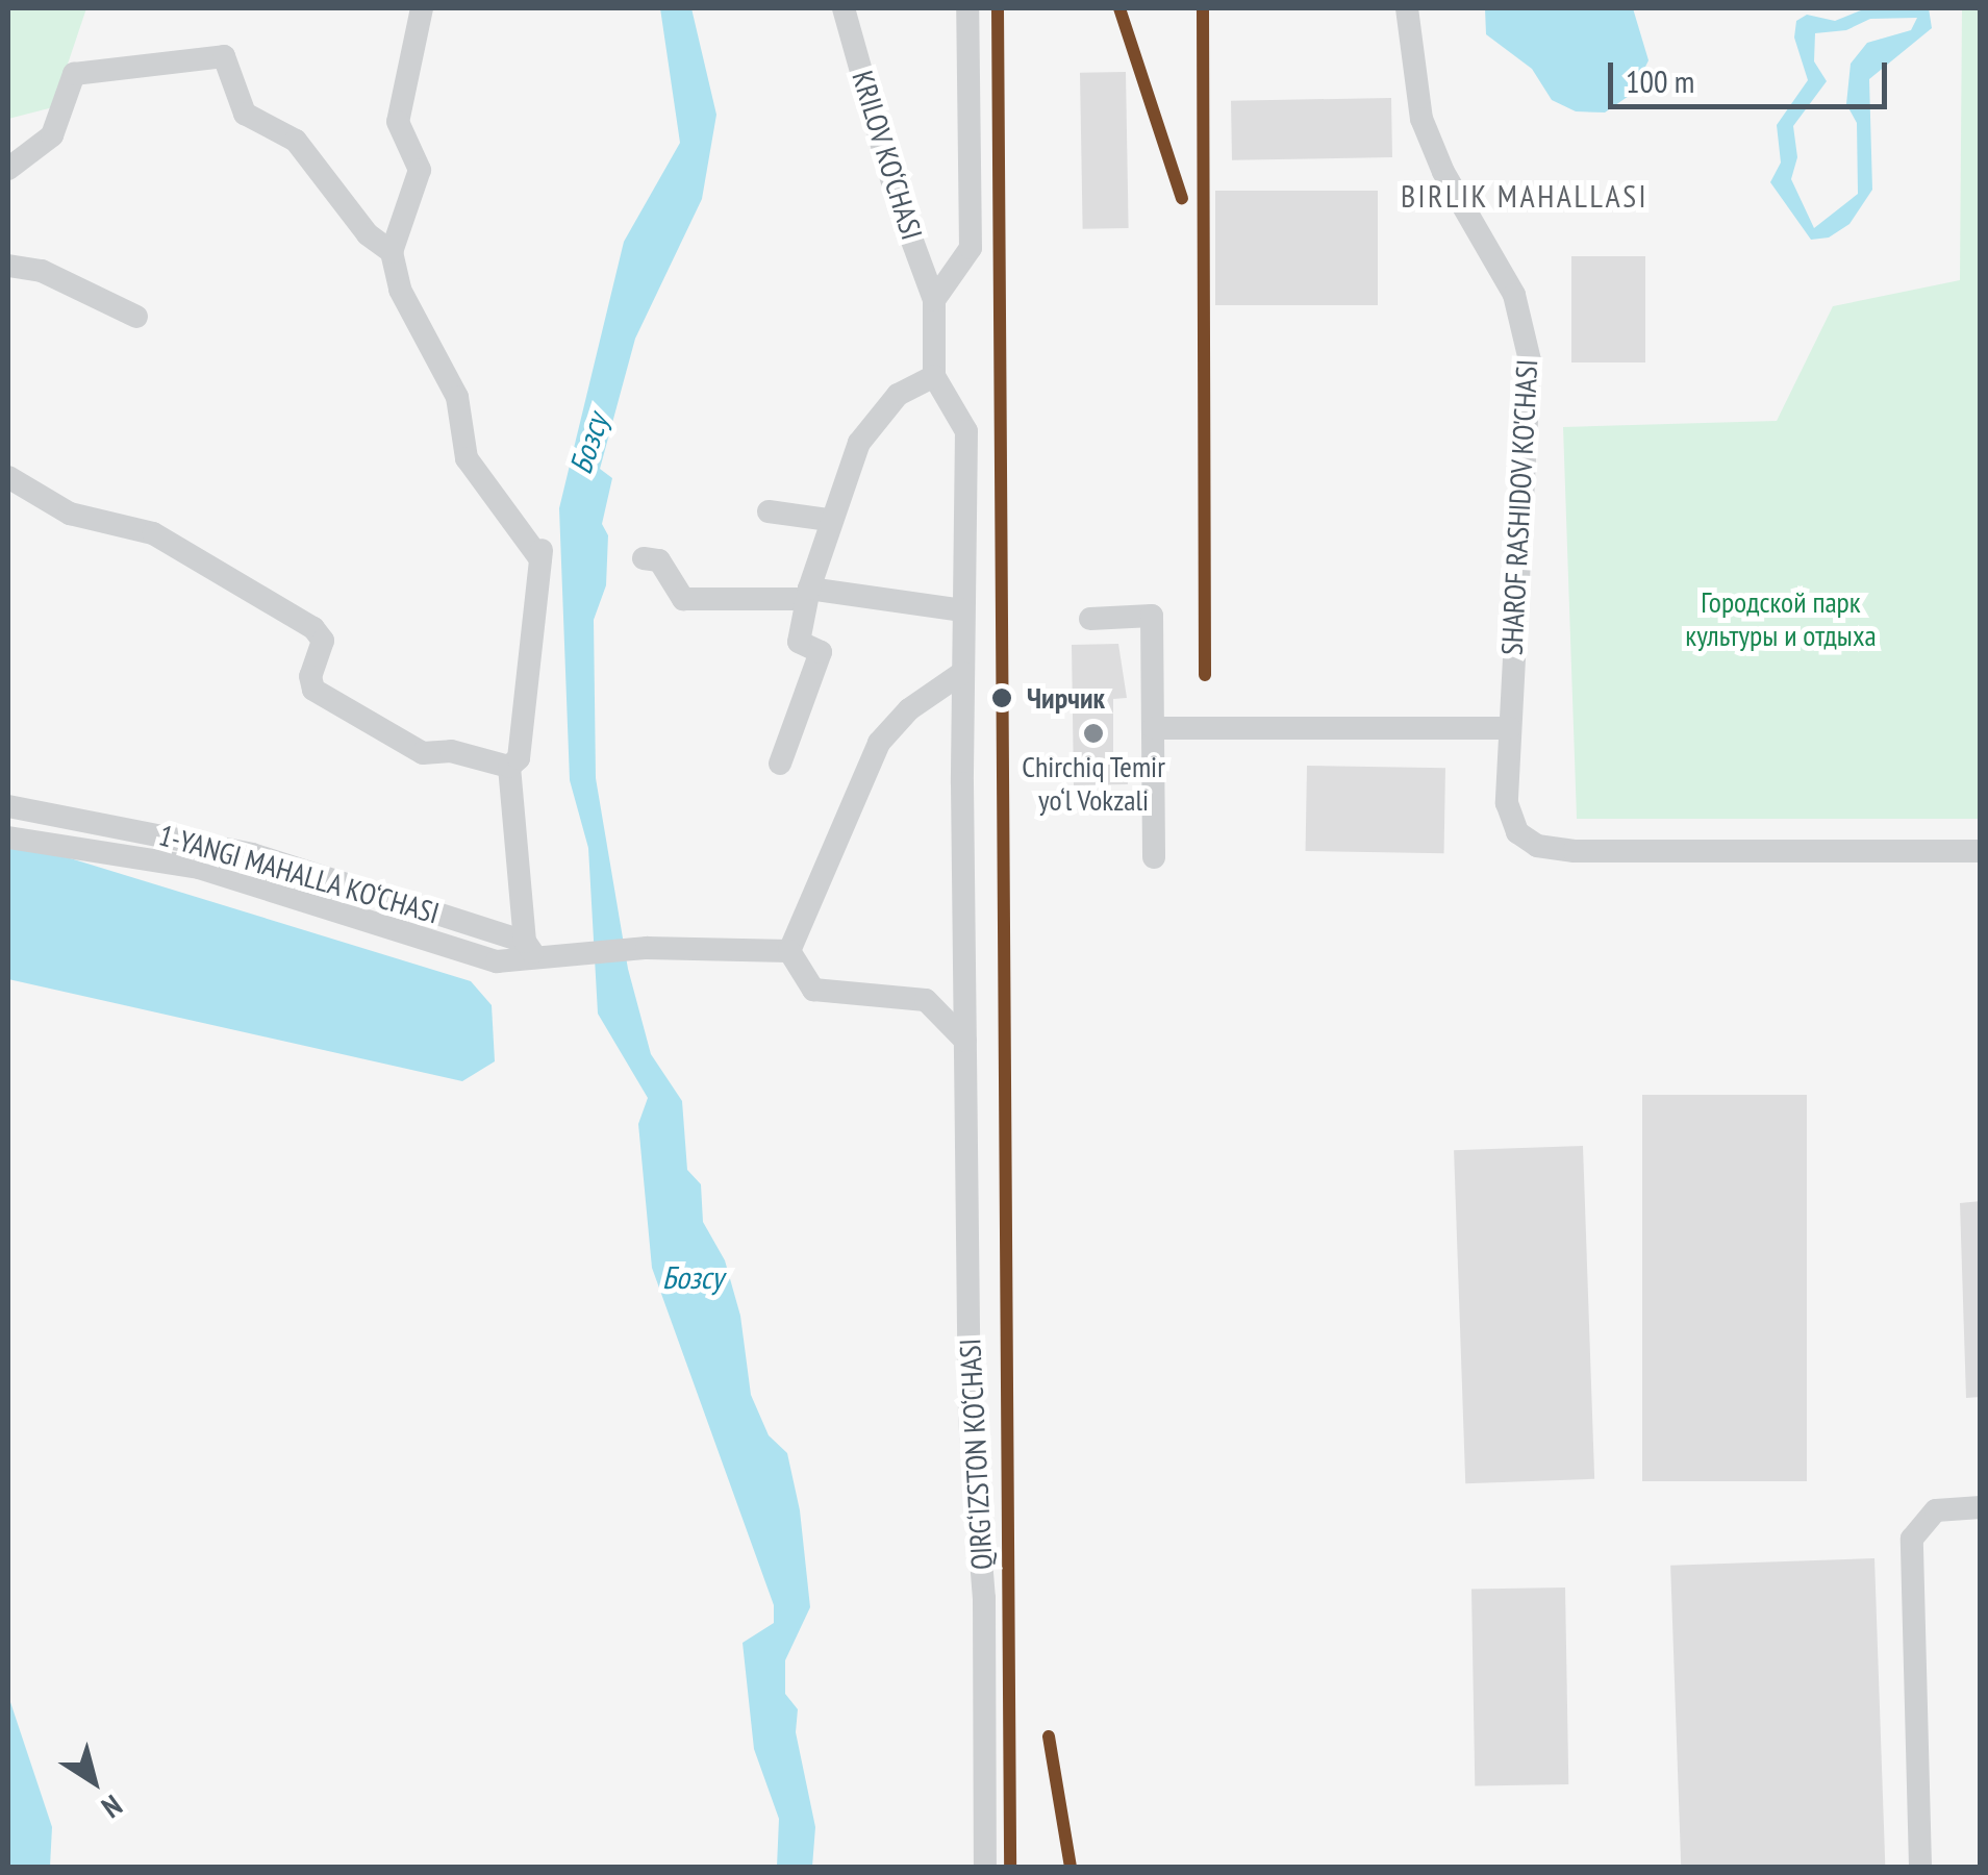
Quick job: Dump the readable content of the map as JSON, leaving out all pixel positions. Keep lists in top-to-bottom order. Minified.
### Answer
{"streets":{"street":["KRILOV KO‘CHASI","SHAROF RASHIDOV KO'CHASI","1-YANGI MAHALLA KO‘CHASI","QIRG‘IZSTON KO‘CHASI"]},"districts":["BIRLIK MAHALLASI"],"water":["Бозсу"],"parks":["Городской парк культуры и отдыха"],"places":["Чирчик","Chirchiq Temir yo‘l Vokzali"],"scale_bar":"100 m","north":"bottom right"}
